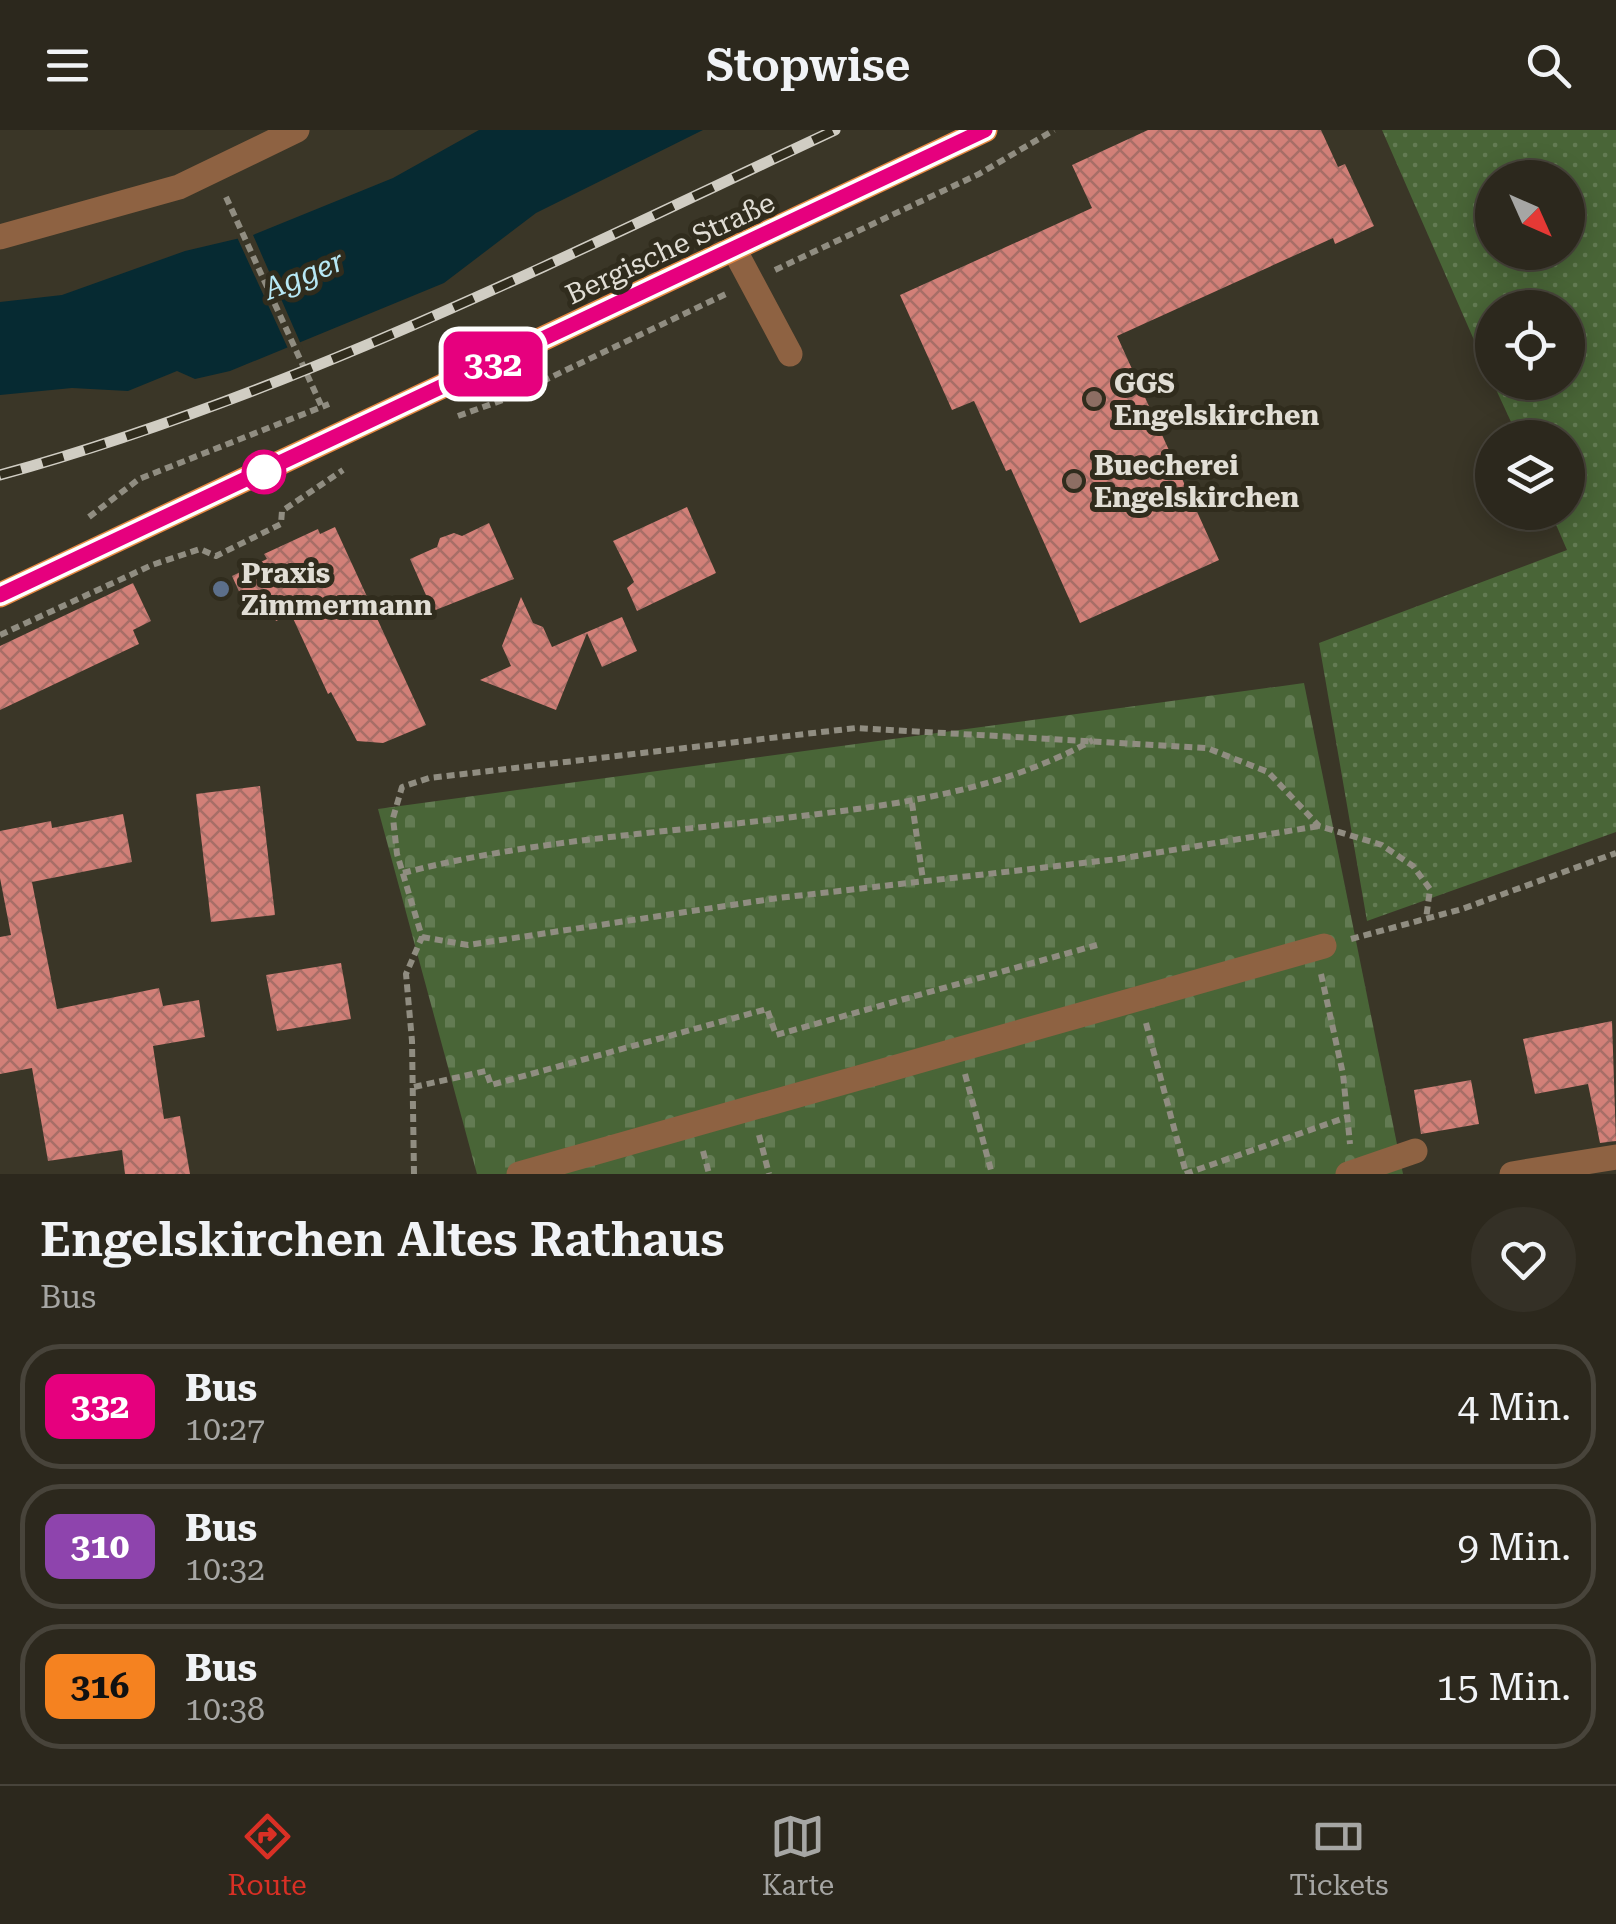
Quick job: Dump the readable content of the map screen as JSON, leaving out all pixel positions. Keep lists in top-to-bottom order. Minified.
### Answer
{"streets":{"main road":["Bergische Straße"]},"water":["Agger"],"places":["GGS Engelskirchen","Buecherei Engelskirchen","Praxis Zimmermann"],"lines":["bus line 332"],"north":"bottom right","page":{"header":"Stopwise","on_map":"332","heading":["Engelskirchen Altes Rathaus","Bus"],"list":[{"mark":"332","name":"Bus","note":"10:27","value":"4 Min."},{"mark":"310","name":"Bus","note":"10:32","value":"9 Min."},{"mark":"316","name":"Bus","note":"10:38","value":"15 Min."}],"tabs":["Route","Karte","Tickets"]}}
